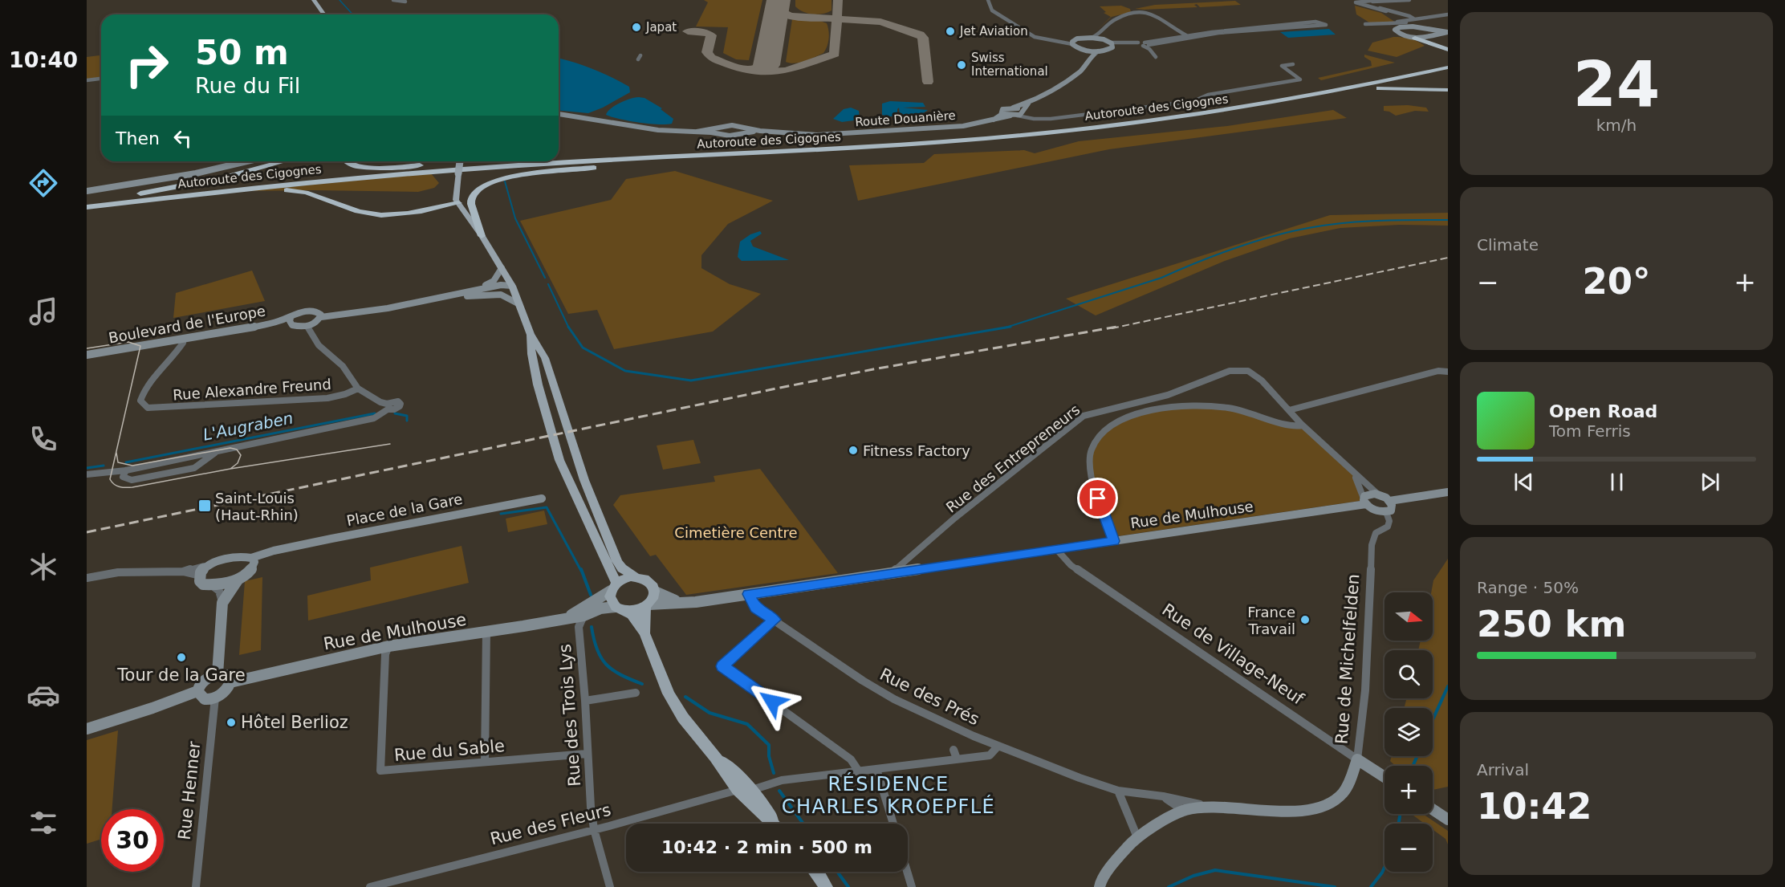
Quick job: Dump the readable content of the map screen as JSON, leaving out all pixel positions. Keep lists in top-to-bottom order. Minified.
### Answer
{"streets":{"highway":["Autoroute des Cigognes"],"main road":["Route Douanière","Boulevard de l'Europe","Place de la Gare","Rue de Mulhouse","Rue de Village-Neuf","Rue de Michelfelden"],"street":["Rue Alexandre Freund","Rue des Entrepreneurs","Rue des Prés","Rue des Trois Lys","Rue du Sable","Rue Henner","Rue des Fleurs"]},"crossings":[["Boulevard de l'Europe","Rue Alexandre Freund"],["Rue des Entrepreneurs","Rue de Mulhouse"],["Rue de Mulhouse","Rue de Village-Neuf"],["Rue de Mulhouse","Rue des Prés"],["Rue de Mulhouse","Rue des Trois Lys"],["Rue de Mulhouse","Rue du Sable"],["Rue de Mulhouse","Rue Henner"],["Rue de Village-Neuf","Rue de Michelfelden"],["Rue de Michelfelden","Rue des Prés"],["Rue des Prés","Rue des Fleurs"],["Rue des Trois Lys","Rue du Sable"],["Rue des Trois Lys","Rue des Fleurs"]],"districts":["RÉSIDENCE CHARLES KROEPFLÉ"],"water":["L'Augraben"],"parks":["Cimetière Centre"],"places":{"other":["Japat","Jet Aviation","Swiss International","Fitness Factory","France Travail","Tour de la Gare","Hôtel Berlioz"],"transit":["Saint-Louis (Haut-Rhin)"]},"north":"right","page":{"tabs":"10:40","tile":[["24","km/h"],"Climate",["Range · 50%","250 km"],["Arrival","10:42"]],"turn":["50 m","Rue du Fil"],"then":"Then","heat":["−","20°","+"],"song":["Open Road","Tom Ferris"],"map_buttons":["+","−"],"limit":"30","trip":"10:42 · 2 min · 500 m"}}
